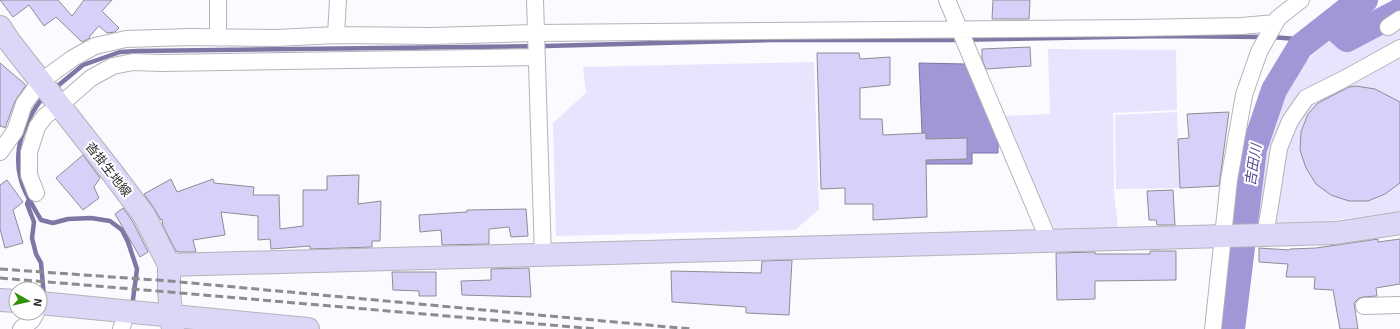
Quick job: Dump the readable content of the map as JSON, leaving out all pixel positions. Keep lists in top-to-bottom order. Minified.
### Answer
{"streets":{"street":["沓掛生地線"]},"water":["吉田川"],"north":"right"}
